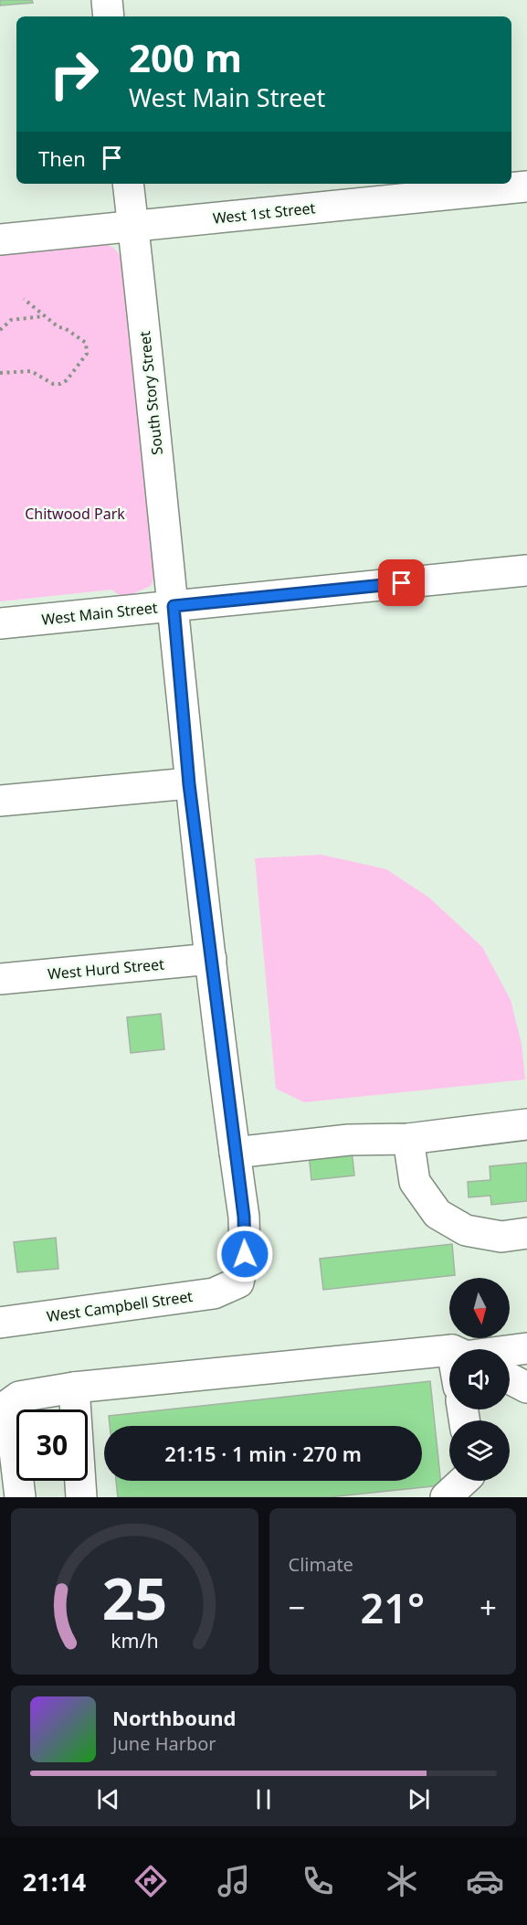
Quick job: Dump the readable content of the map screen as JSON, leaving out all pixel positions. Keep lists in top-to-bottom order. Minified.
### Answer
{"streets":{"street":["West 1st Street","South Story Street","West Main Street","West Hurd Street","West Campbell Street"]},"crossings":[["West 1st Street","South Story Street"],["South Story Street","West Main Street"],["South Story Street","West Hurd Street"],["South Story Street","West Campbell Street"]],"parks":["Chitwood Park"],"north":"bottom","page":{"turn":["200 m","West Main Street"],"then":"Then","limit":"30","trip":"21:15 · 1 min · 270 m","tile":"Climate","heat":["−","21°","+"],"song":["Northbound","June Harbor"],"tabs":"21:14","gauge":["25","km/h"]}}
